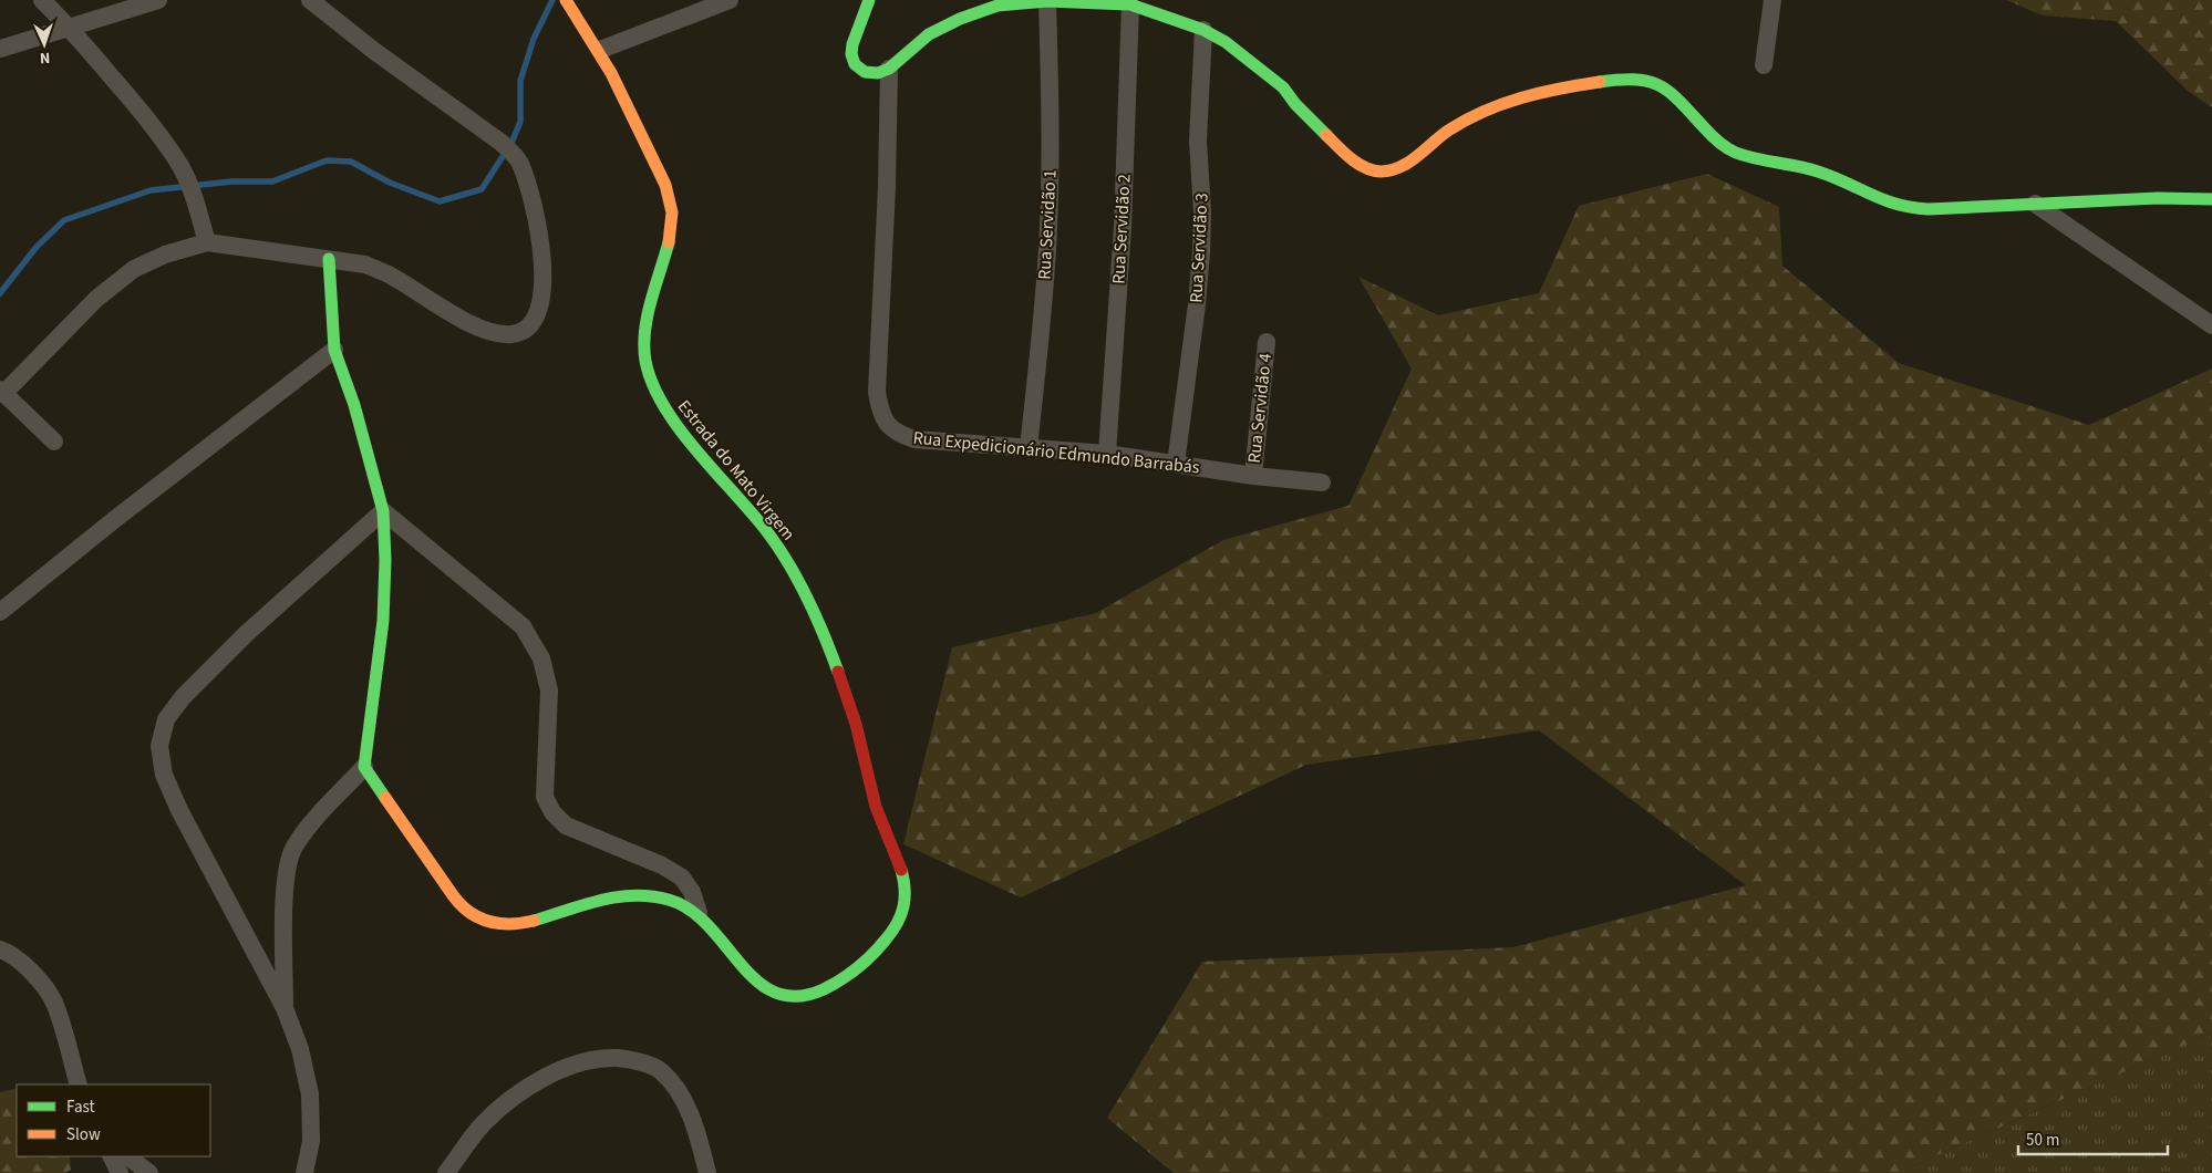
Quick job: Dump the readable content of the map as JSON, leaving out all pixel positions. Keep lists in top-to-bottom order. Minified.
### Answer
{"streets":{"street":["Rua Servidão 1","Rua Servidão 2","Rua Servidão 3","Rua Servidão 4","Rua Expedicionário Edmundo Barrabás","Estrada do Mato Virgem"]},"crossings":[["Rua Servidão 1","Rua Expedicionário Edmundo Barrabás"],["Rua Servidão 2","Rua Expedicionário Edmundo Barrabás"],["Rua Servidão 3","Rua Expedicionário Edmundo Barrabás"],["Rua Servidão 4","Rua Expedicionário Edmundo Barrabás"]],"legend":["Fast","Slow"],"scale_bar":"50 m","north":"bottom"}
